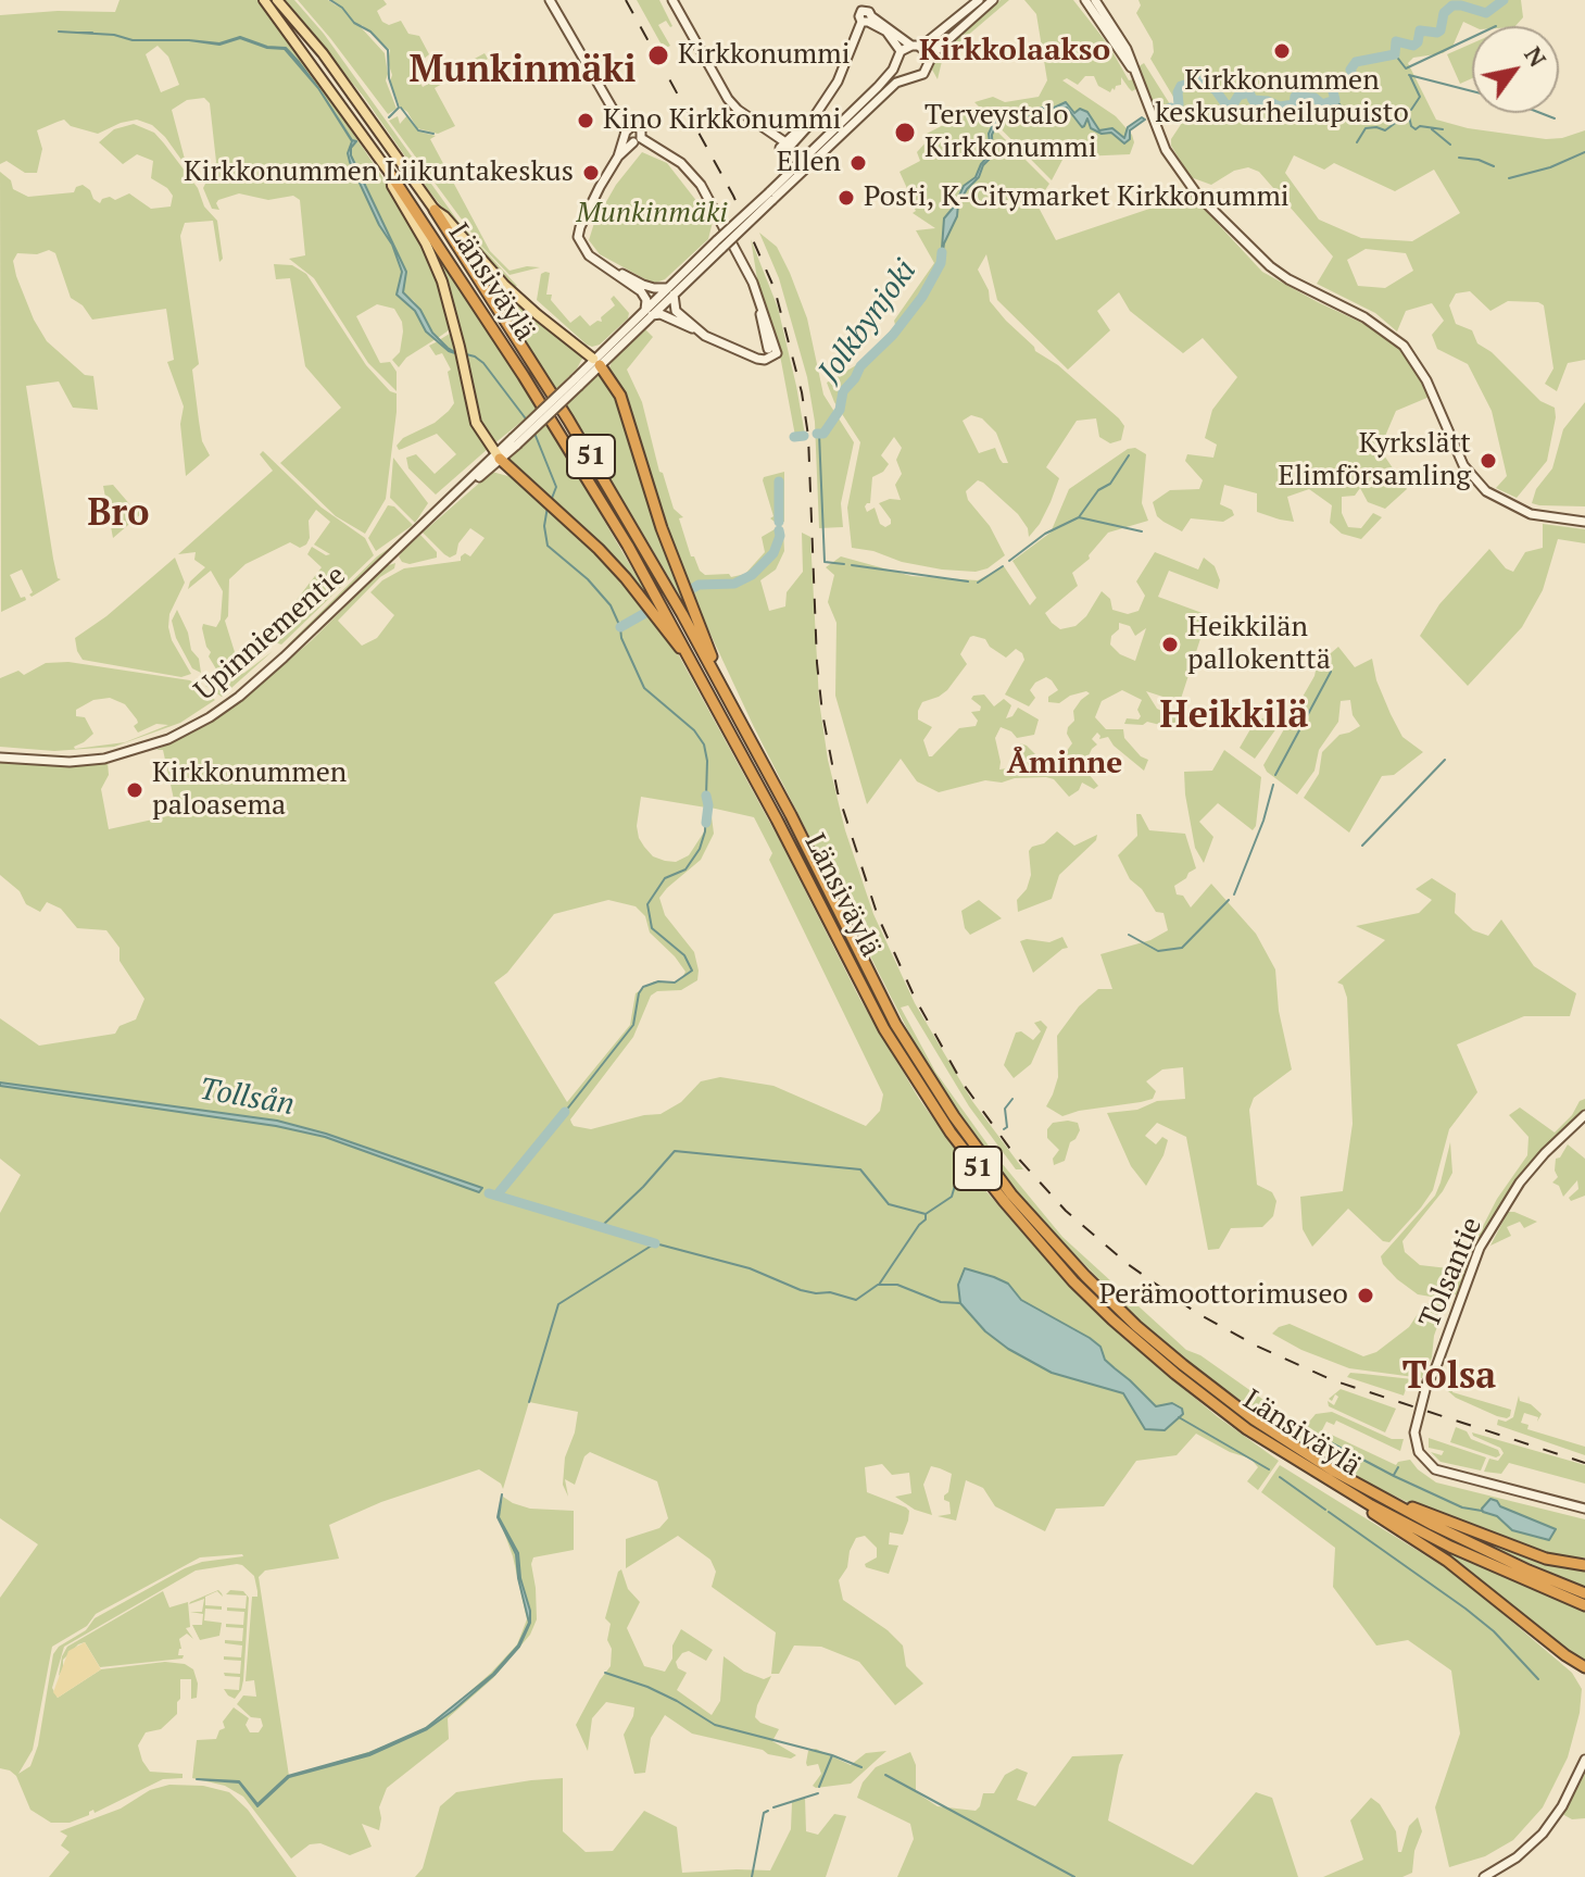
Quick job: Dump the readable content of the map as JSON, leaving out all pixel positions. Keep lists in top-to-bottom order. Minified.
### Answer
{"streets":{"highway":["Länsiväylä","51"],"main road":["Upinniementie","Tolsantie"]},"districts":["Kirkkolaakso","Munkinmäki","Bro","Heikkilä","Åminne","Tolsa"],"water":["Jolkbynjoki","Tollsån"],"parks":["Munkinmäki"],"places":["Kirkkonummen keskusurheilupuisto","Kirkkonummi","Kino Kirkkonummi","Terveystalo Kirkkonummi","Ellen","Kirkkonummen Liikuntakeskus","Posti, K-Citymarket Kirkkonummi","Kyrkslätt Elimförsamling","Heikkilän pallokenttä","Kirkkonummen paloasema","Perämoottorimuseo"],"north":"top right"}
